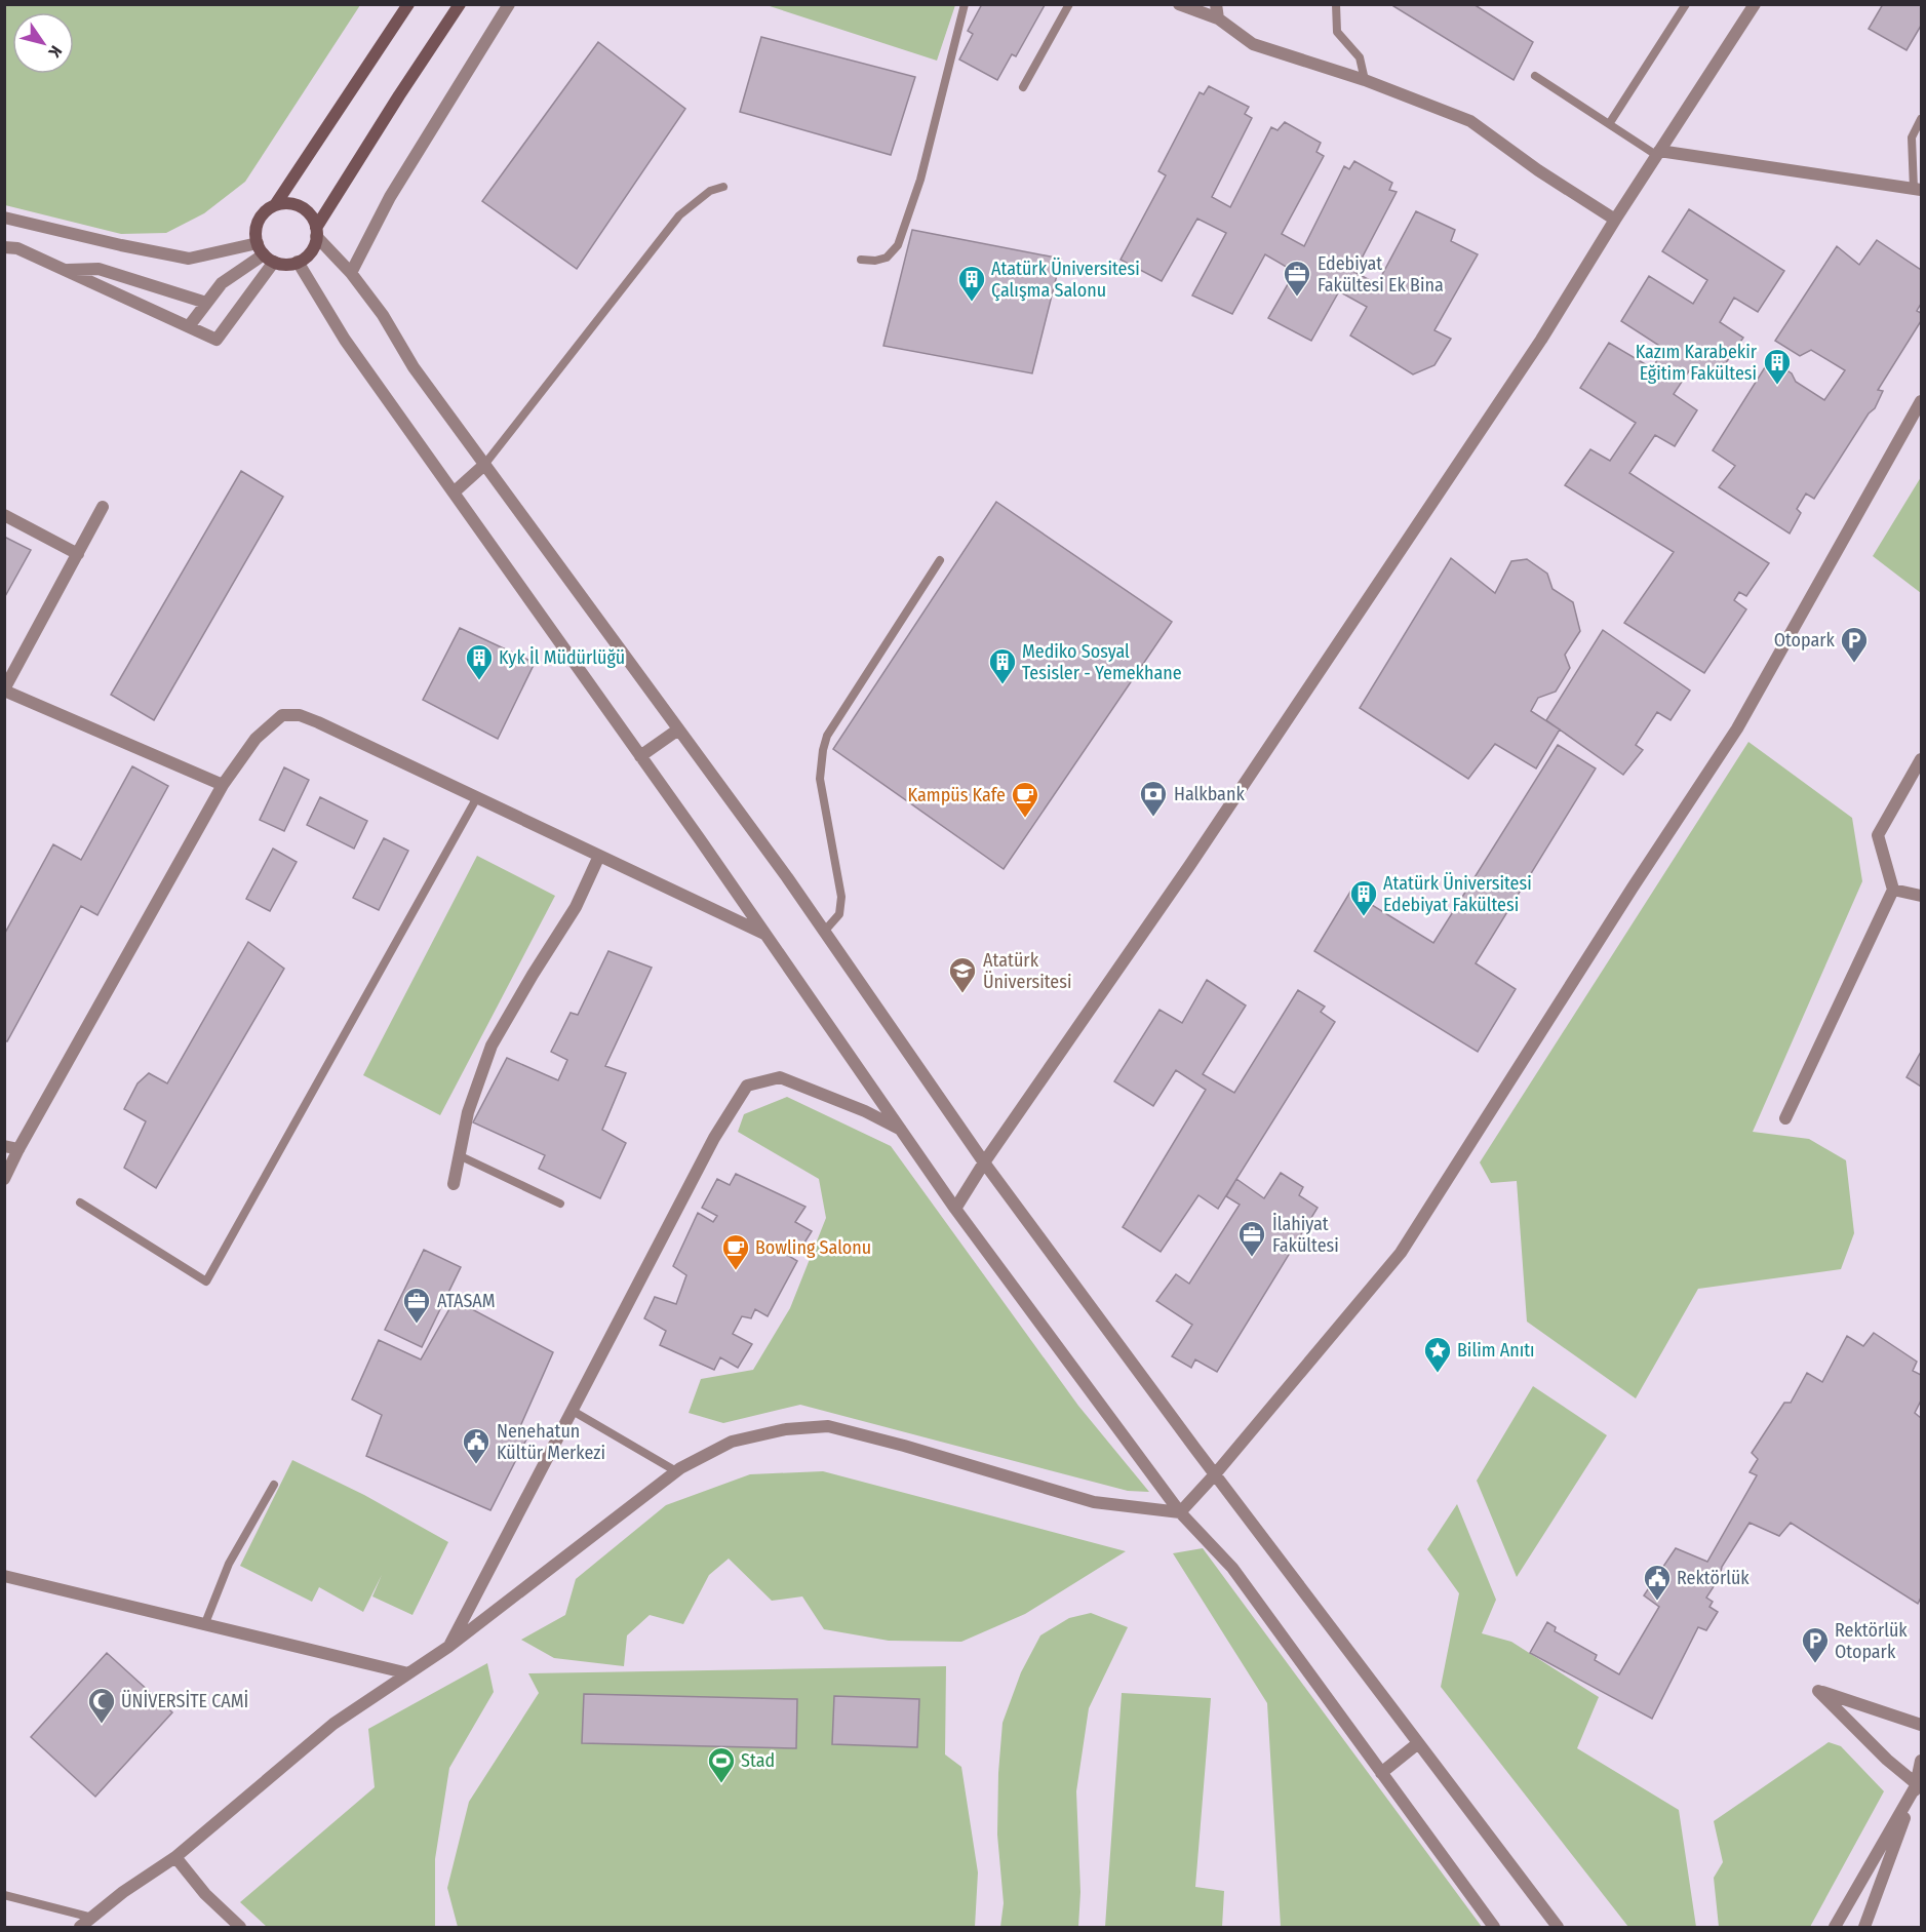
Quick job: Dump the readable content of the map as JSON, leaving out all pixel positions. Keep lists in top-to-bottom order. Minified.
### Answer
{"places":{"office":["Edebiyat Fakültesi Ek Bina","İlahiyat Fakültesi","ATASAM"],"building":["Atatürk Üniversitesi Çalışma Salonu","Kazım Karabekir Eğitim Fakültesi","Kyk İl Müdürlüğü","Mediko Sosyal Tesisler - Yemekhane","Atatürk Üniversitesi Edebiyat Fakültesi"],"parking":["Otopark","Rektörlük Otopark"],"bank":["Halkbank"],"cafe":["Kampüs Kafe","Bowling Salonu"],"school or university":["Atatürk Üniversitesi"],"place":["Bilim Anıtı"],"public building":["Nenehatun Kültür Merkezi","Rektörlük"],"mosque":["ÜNİVERSİTE CAMİ"],"sports":["Stad"]},"north":"bottom right"}
